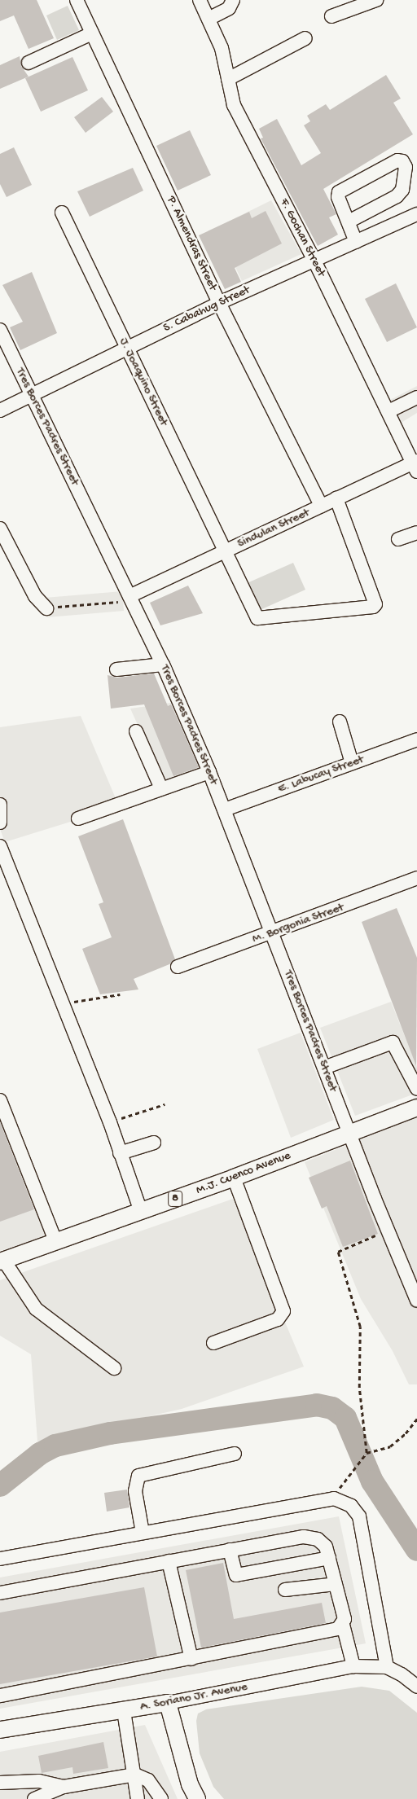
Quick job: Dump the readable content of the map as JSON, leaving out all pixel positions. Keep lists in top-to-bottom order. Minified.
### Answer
{"streets":{"main road":["M.J. Cuenco Avenue","8","A. Soriano Jr. Avenue"],"street":["F. Gochan Street","P. Almendras Street","S. Cabahug Street","J. Joaquino Street","Tres Borces Padres Street","Sindulan Street","E. Labucay Street","M. Borgonia Street"]},"crossings":[["F. Gochan Street","S. Cabahug Street"],["F. Gochan Street","Sindulan Street"],["P. Almendras Street","S. Cabahug Street"],["P. Almendras Street","Sindulan Street"],["S. Cabahug Street","J. Joaquino Street"],["S. Cabahug Street","Tres Borces Padres Street"],["J. Joaquino Street","Sindulan Street"],["Tres Borces Padres Street","Sindulan Street"],["Tres Borces Padres Street","E. Labucay Street"],["Tres Borces Padres Street","M. Borgonia Street"],["Tres Borces Padres Street","M.J. Cuenco Avenue"]]}
